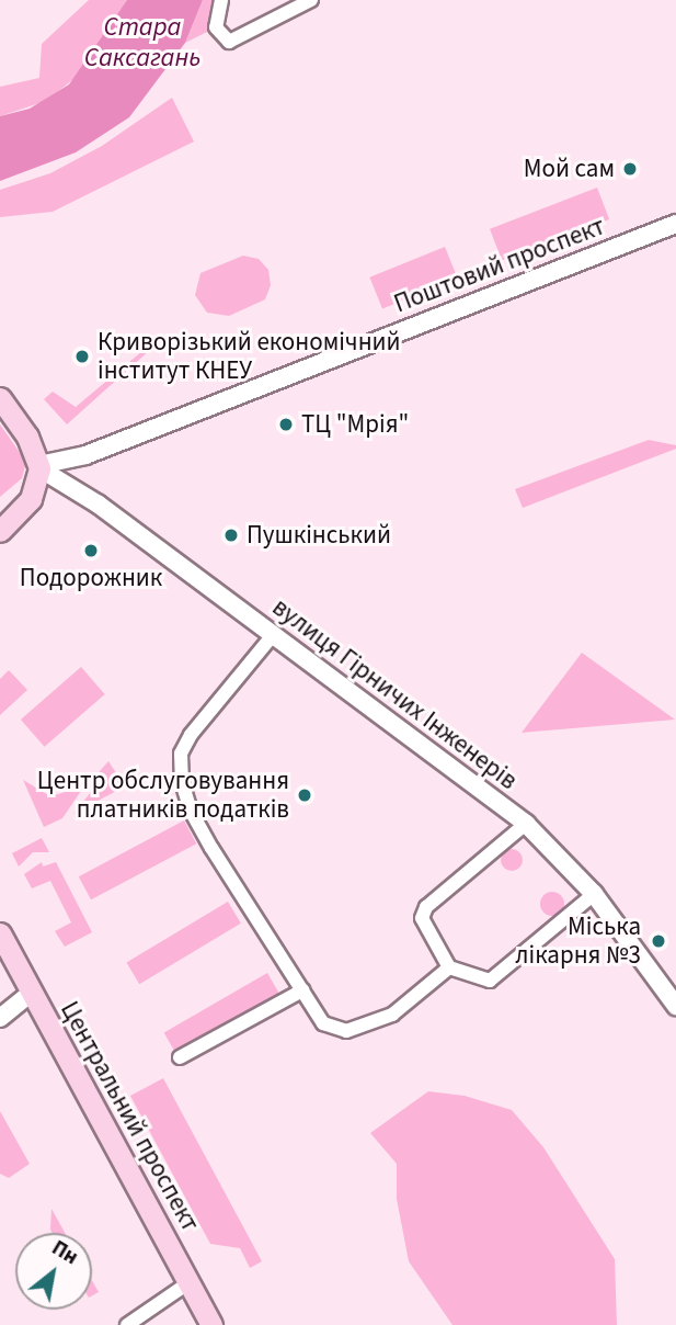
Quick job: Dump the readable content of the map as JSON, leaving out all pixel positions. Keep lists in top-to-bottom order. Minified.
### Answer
{"streets":{"main road":["Центральний проспект"],"street":["Поштовий проспект","вулиця Гірничих Інженерів"]},"crossings":[["Поштовий проспект","вулиця Гірничих Інженерів"]],"water":["Стара Саксагань"],"places":["Мой сам","Криворізький економічний інститут КНЕУ","ТЦ \"Мрія\"","Пушкінський","Подорожник","Центр обслуговування платників податків","Міська лікарня №3"],"north":"top right"}
